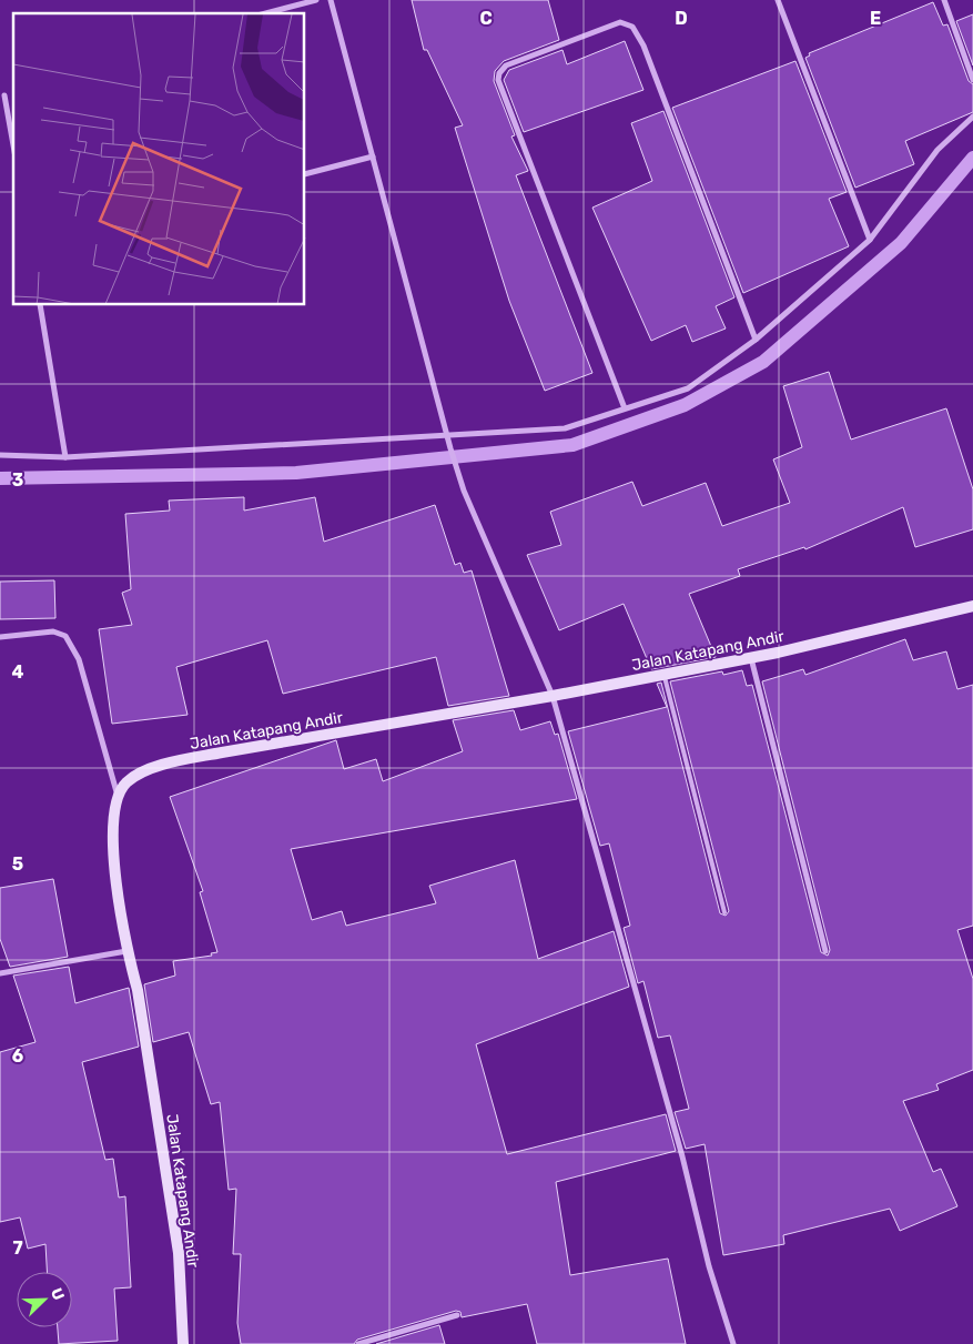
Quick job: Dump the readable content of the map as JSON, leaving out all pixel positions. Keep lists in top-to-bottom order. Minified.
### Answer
{"streets":{"street":["Jalan Katapang Andir"]},"north":"top right","grid":{"columns":["C","D","E"],"rows":["3","4","5","6","7"]}}
